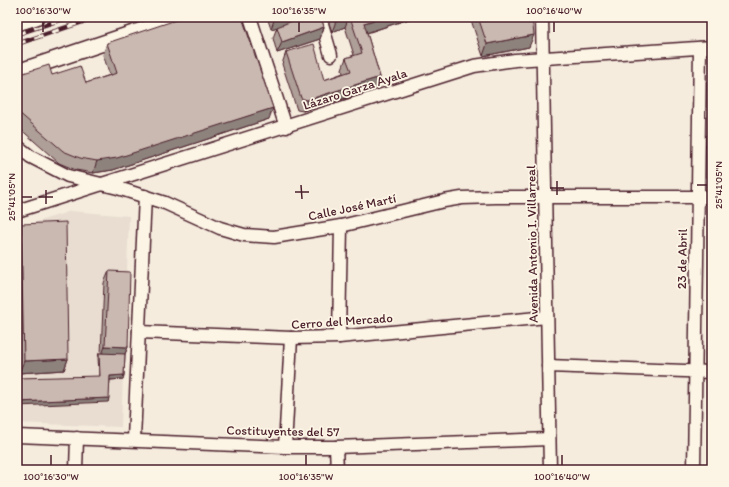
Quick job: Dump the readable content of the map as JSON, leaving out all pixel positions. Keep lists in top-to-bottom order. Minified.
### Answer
{"streets":{"street":["Lázaro Garza Ayala","Calle José Martí","Avenida Antonio I. Villarreal","23 de Abril","Cerro del Mercado","Costituyentes del 57"]},"crossings":[["Lázaro Garza Ayala","Calle José Martí"],["Lázaro Garza Ayala","Avenida Antonio I. Villarreal"],["Lázaro Garza Ayala","23 de Abril"],["Calle José Martí","Avenida Antonio I. Villarreal"],["Calle José Martí","23 de Abril"],["Avenida Antonio I. Villarreal","Cerro del Mercado"],["Avenida Antonio I. Villarreal","Costituyentes del 57"]],"coordinates":["100°16'30\"W","100°16'35\"W","100°16'40\"W","25°41'05\"N"]}
